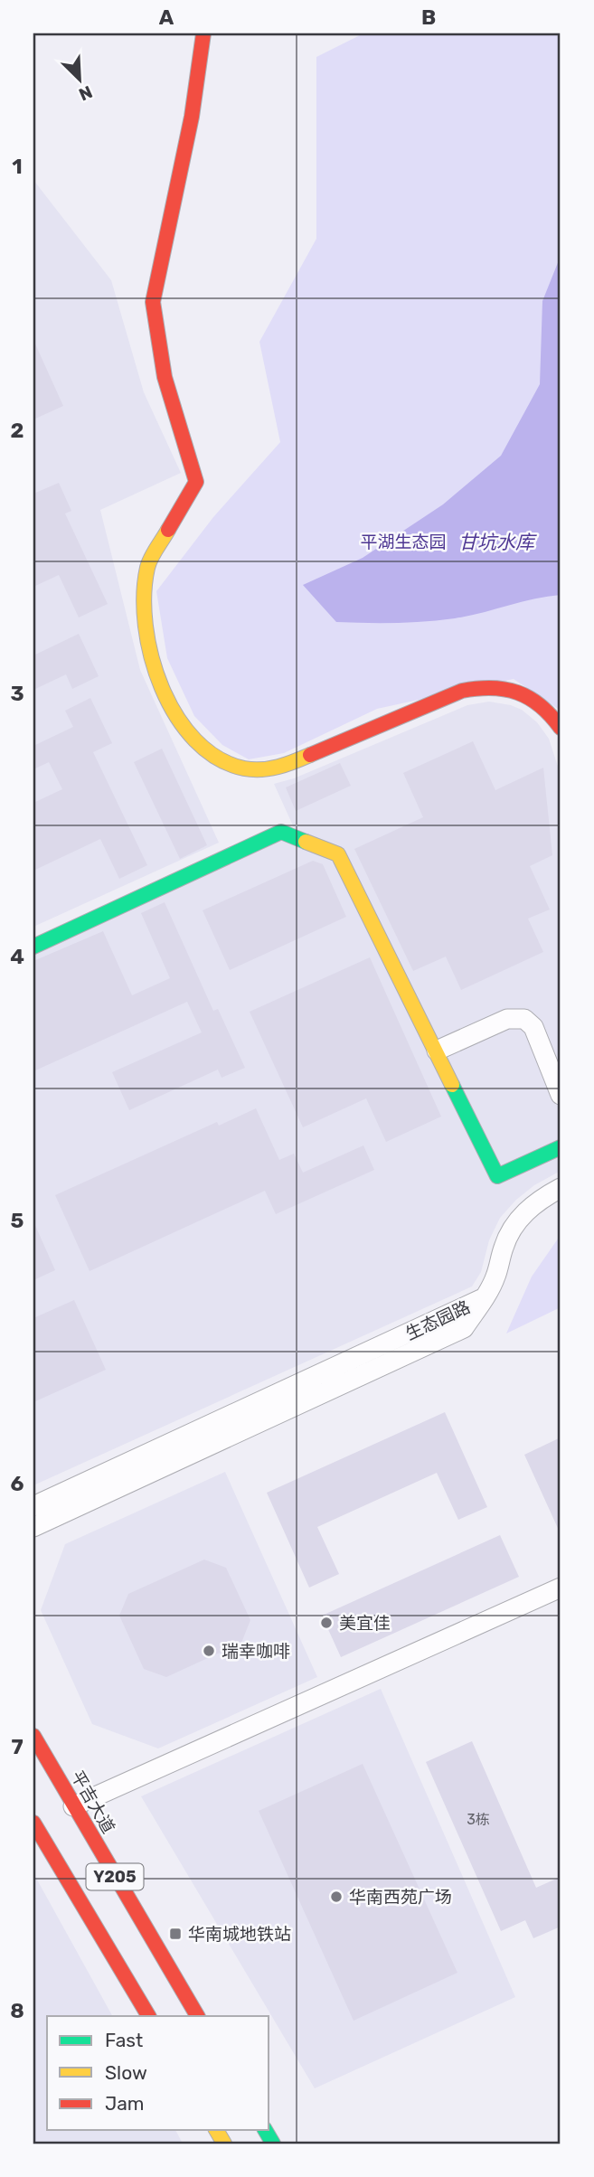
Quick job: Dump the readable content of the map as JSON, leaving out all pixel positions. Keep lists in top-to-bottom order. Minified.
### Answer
{"streets":{"street":["生态园路","平吉大道","Y205"]},"water":["甘坑水库"],"parks":["平湖生态园"],"places":{"other":["美宜佳","瑞幸咖啡","华南西苑广场"],"transit":["华南城地铁站"]},"house_numbers":["3栋"],"legend":["Fast","Slow","Jam"],"north":"bottom right","grid":{"columns":["A","B"],"rows":["1","2","3","4","5","6","7","8"]}}
